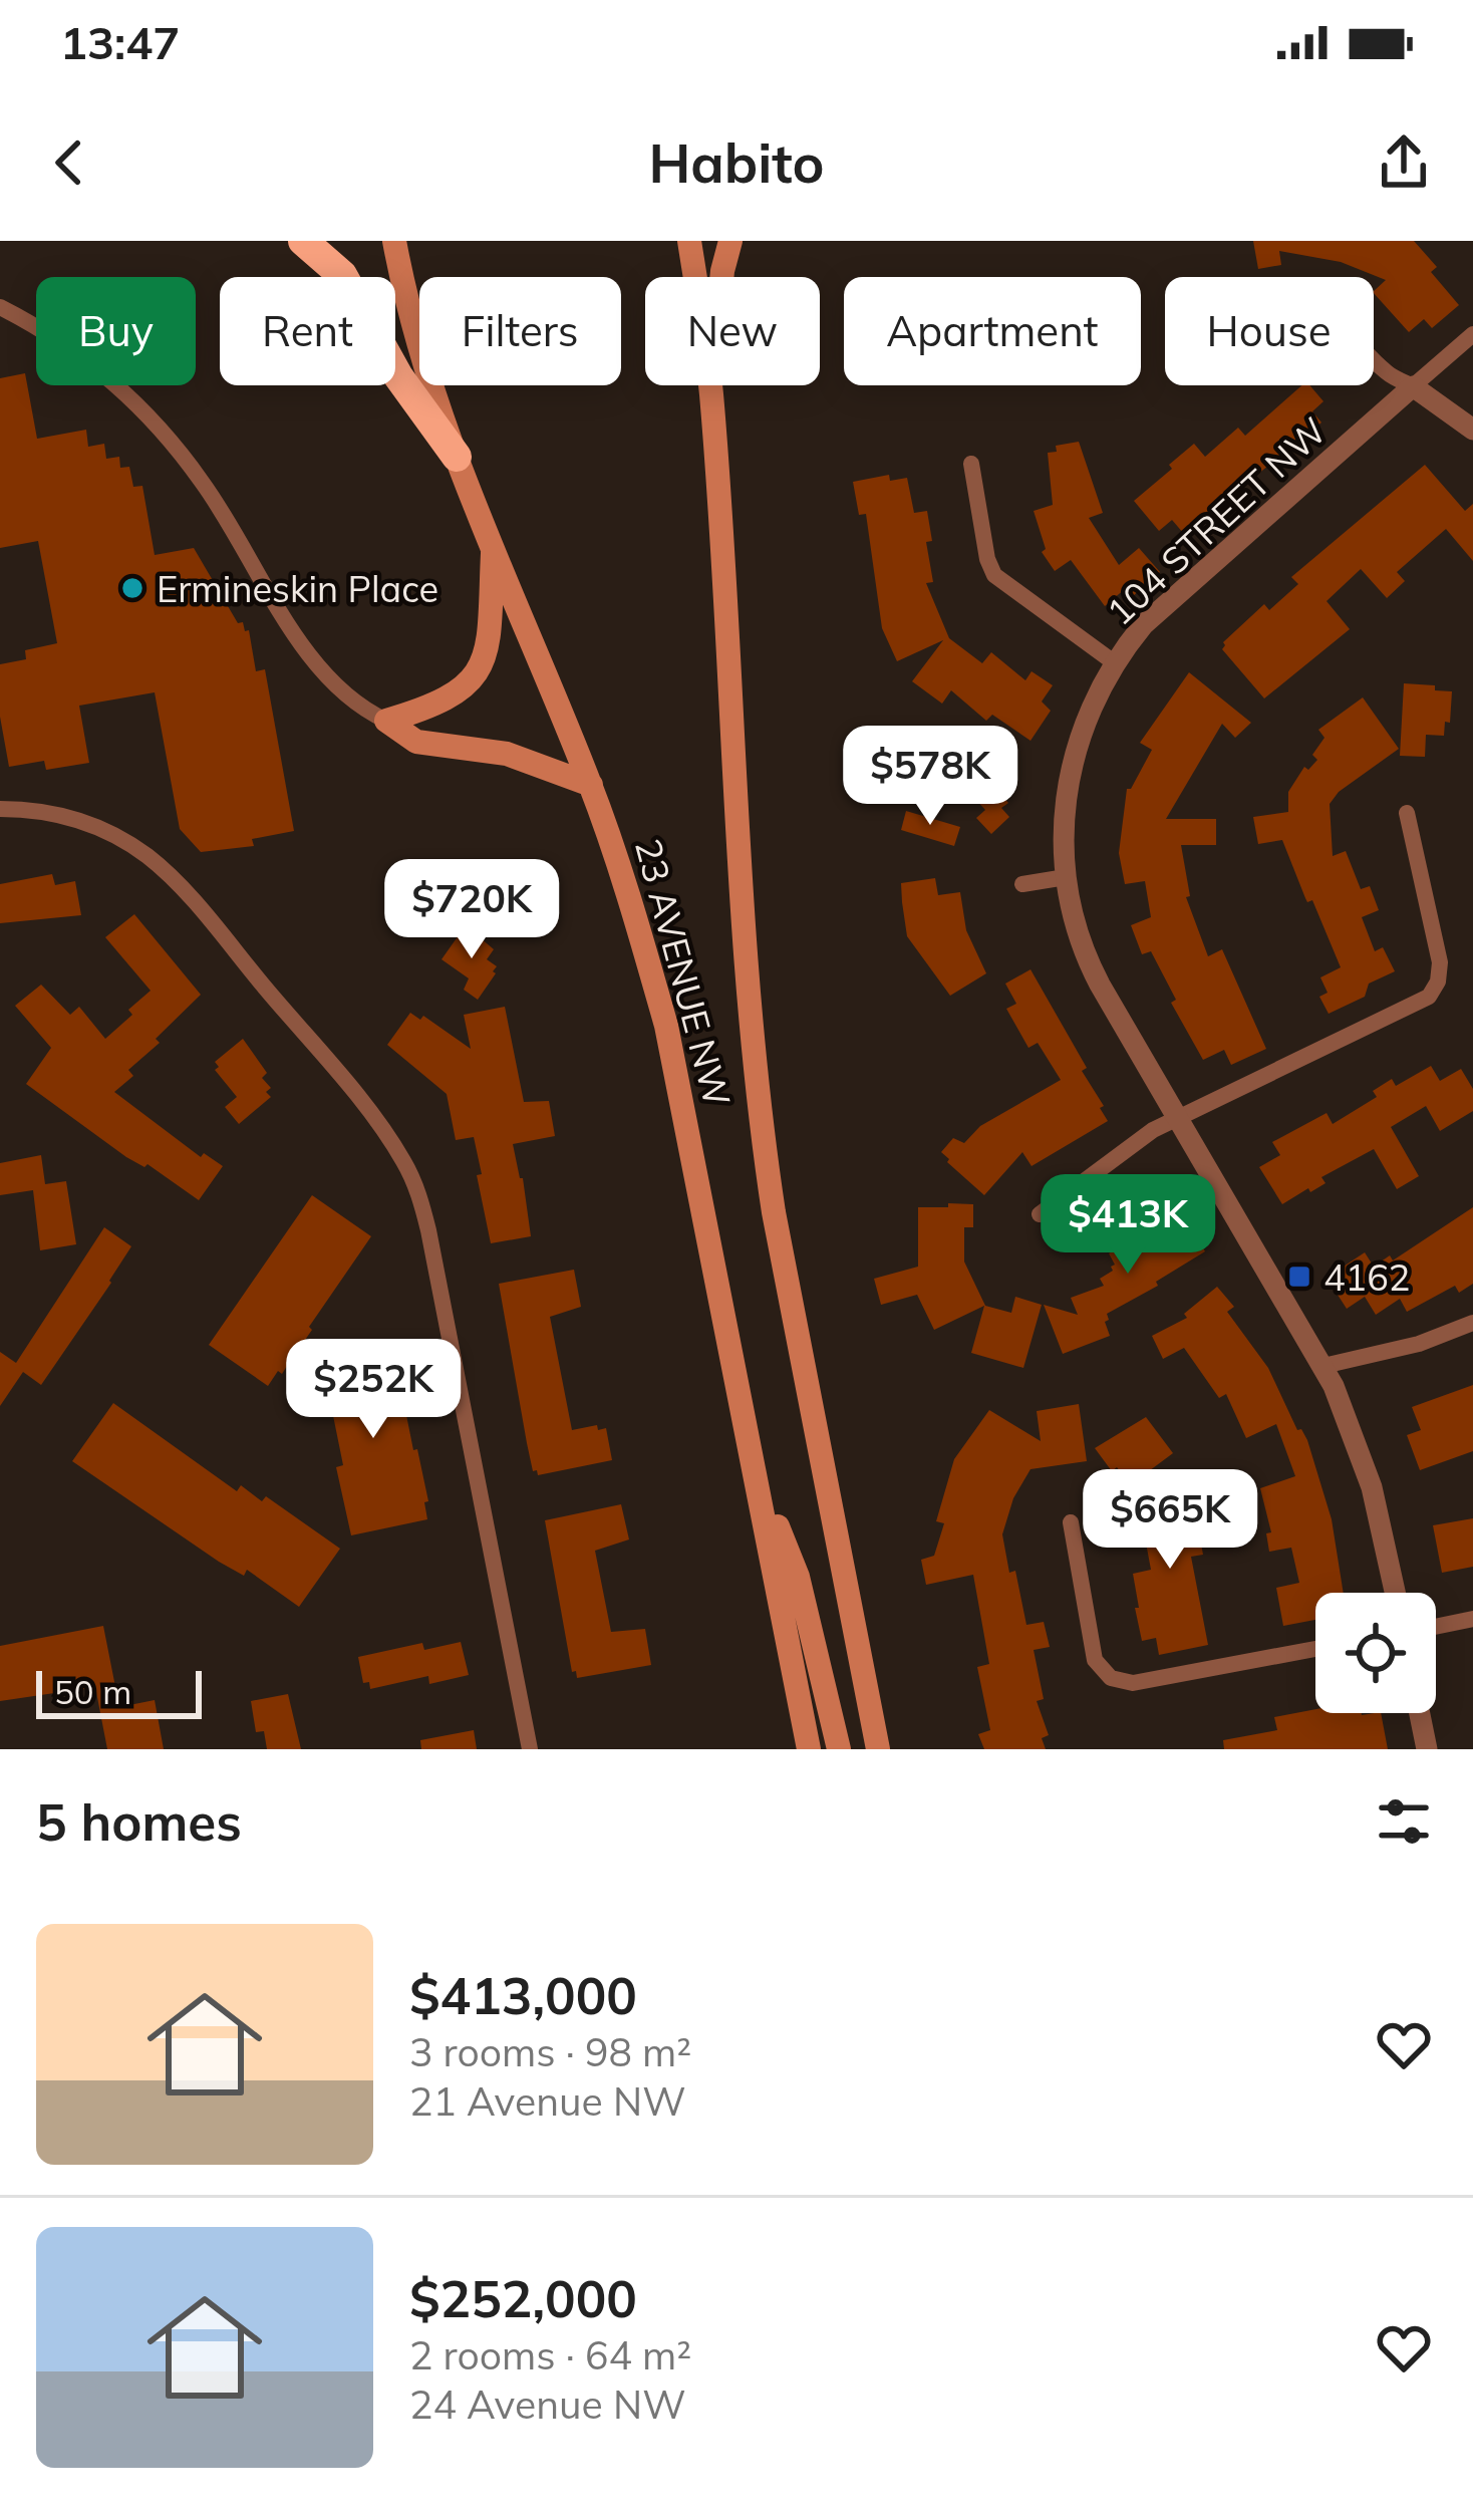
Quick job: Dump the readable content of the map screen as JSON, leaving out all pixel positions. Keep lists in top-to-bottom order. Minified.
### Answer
{"streets":{"main road":["23 AVENUE NW"],"street":["104 STREET NW"]},"places":{"other":["Ermineskin Place"],"transit":["4162"]},"scale_bar":"50 m","page":{"status":"13:47","header":"Habito","chip":["Buy","Rent","Filters","New","Apartment","House"],"price":["$578K","$720K","$413K","$252K","$665K"],"scale":"50 m","heading":"5 homes","list":[{"name":"$413,000","note":"3 rooms · 98 m² · 21 Avenue NW"},{"name":"$252,000","note":"2 rooms · 64 m² · 24 Avenue NW"}]}}
